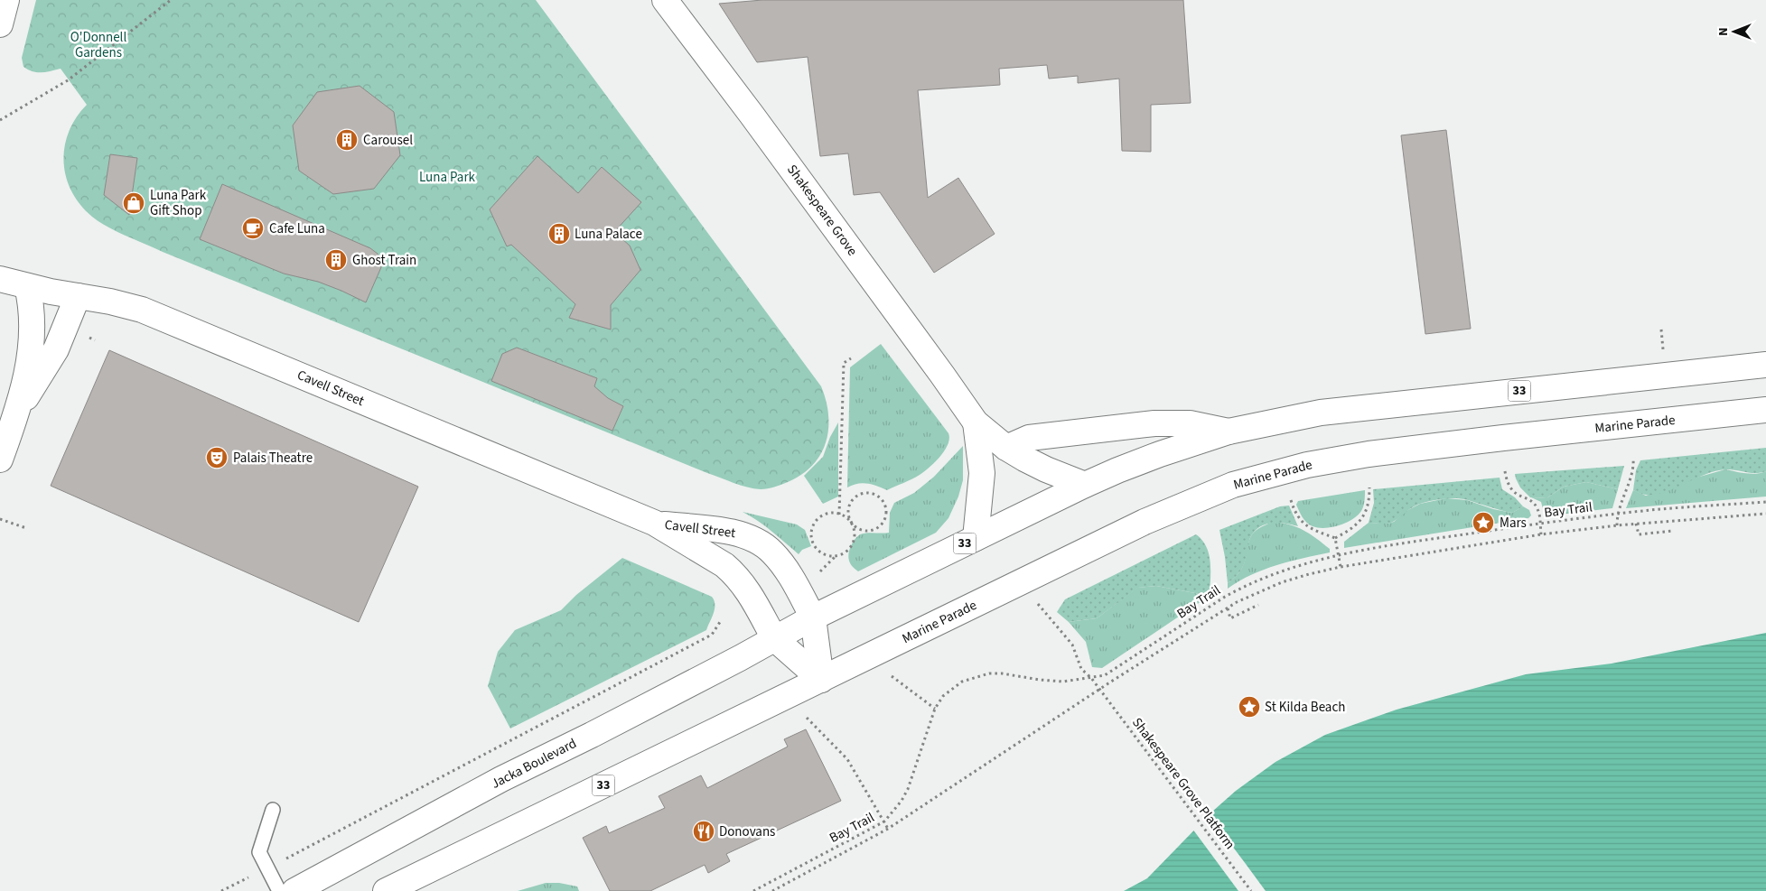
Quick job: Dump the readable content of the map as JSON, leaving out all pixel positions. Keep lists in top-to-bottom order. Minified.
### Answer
{"streets":{"main road":["Shakespeare Grove","Cavell Street","33","Marine Parade","Jacka Boulevard"],"path":["Bay Trail","Shakespeare Grove Platform"]},"crossings":[["Shakespeare Grove","33"],["Cavell Street","33"],["Cavell Street","Marine Parade"],["Cavell Street","Jacka Boulevard"],["33","Marine Parade"],["33","Jacka Boulevard"],["Marine Parade","Shakespeare Grove Platform"],["Bay Trail","Shakespeare Grove Platform"]],"parks":["O'Donnell Gardens","Luna Park"],"places":{"building":["Carousel","Luna Palace","Ghost Train"],"shop":["Luna Park Gift Shop"],"cafe":["Cafe Luna"],"theatre":["Palais Theatre"],"place":["Mars","St Kilda Beach"],"restaurant":["Donovans"]},"north":"left"}
